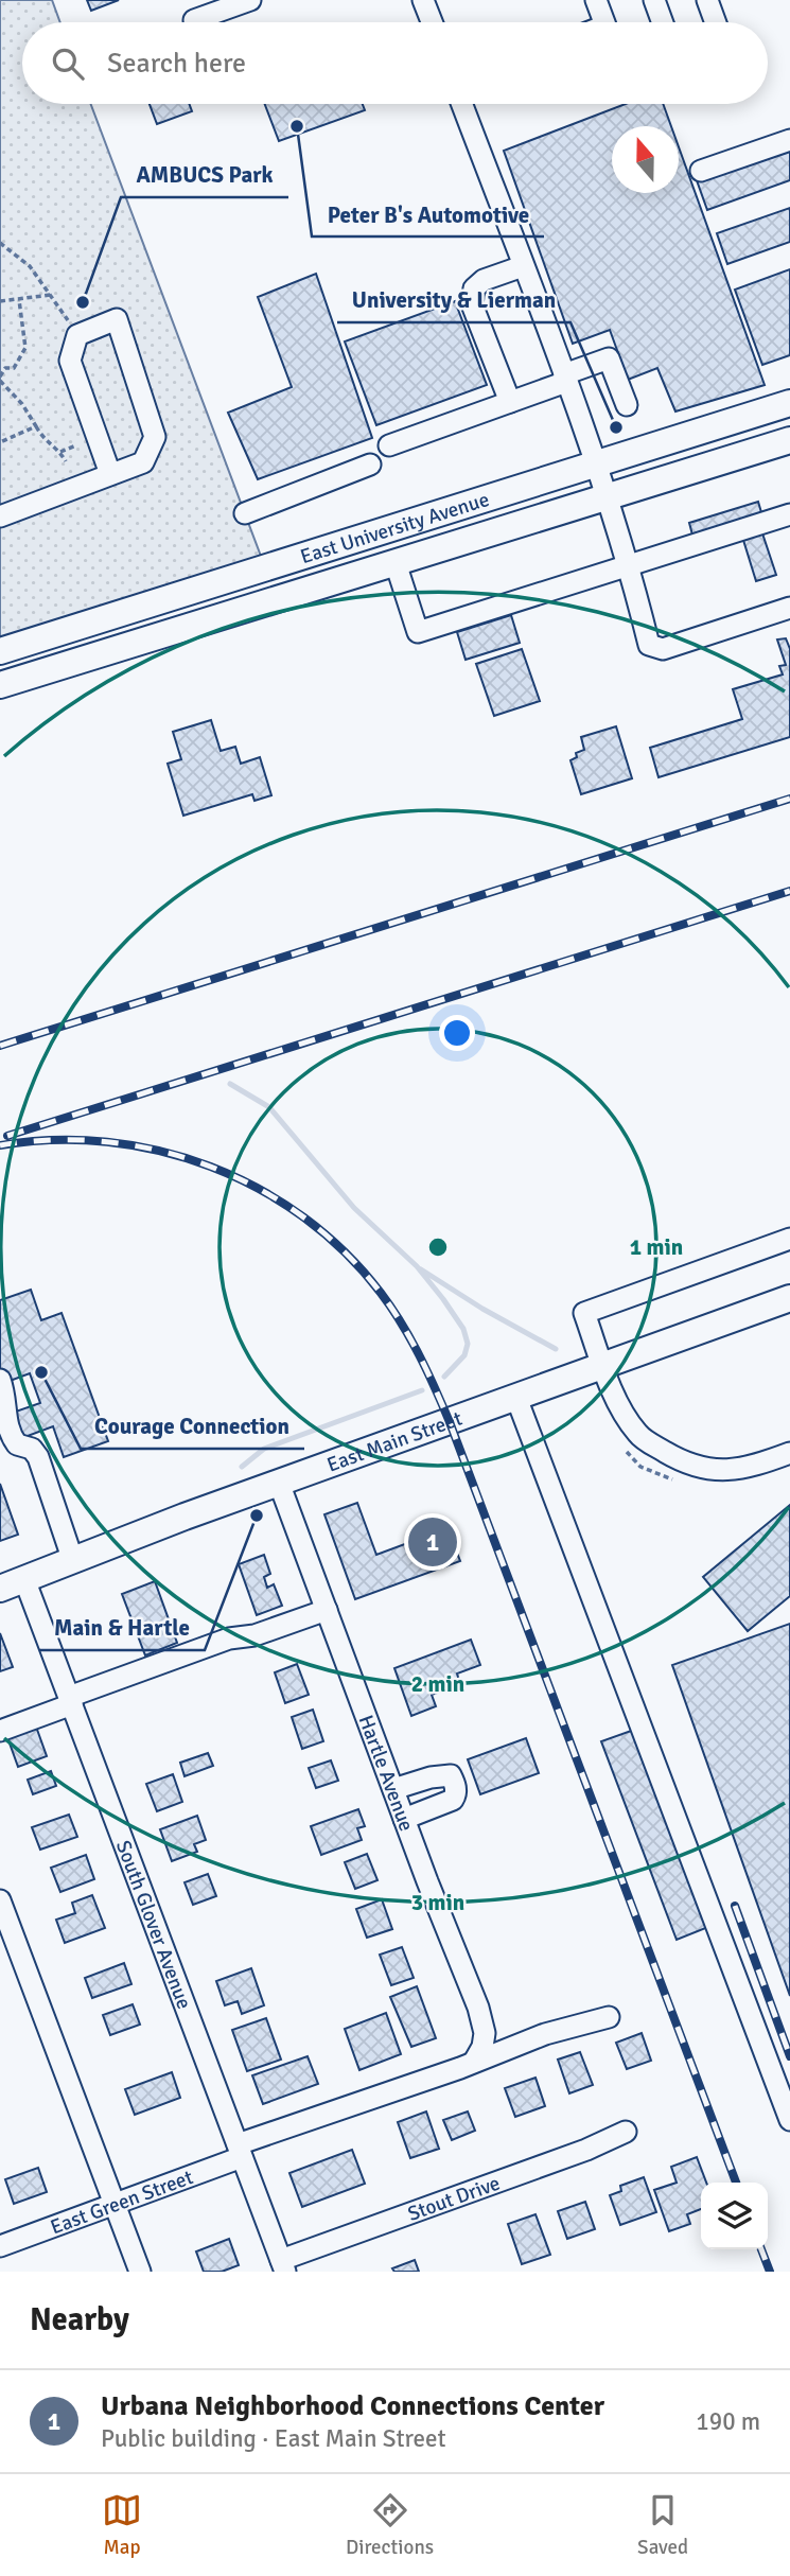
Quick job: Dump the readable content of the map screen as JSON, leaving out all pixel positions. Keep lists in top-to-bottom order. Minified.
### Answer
{"streets":{"main road":["East University Avenue","East Main Street"],"street":["Hartle Avenue","South Glover Avenue","Stout Drive","East Green Street"]},"crossings":[["East Main Street","Hartle Avenue"],["East Main Street","South Glover Avenue"],["Hartle Avenue","East Green Street"],["South Glover Avenue","Stout Drive"],["South Glover Avenue","East Green Street"]],"places":["Peter B's Automotive","AMBUCS Park","University & Lierman","Courage Connection","Main & Hartle"],"north":"top","page":{"search":"Search here","pins":"1","heading":"Nearby","list":[{"mark":"1","name":"Urbana Neighborhood Connections Center","note":"Public building · East Main Street","value":"190 m"}],"nav":["Map","Directions","Saved"]},"rings":["1 min","2 min","3 min"]}
